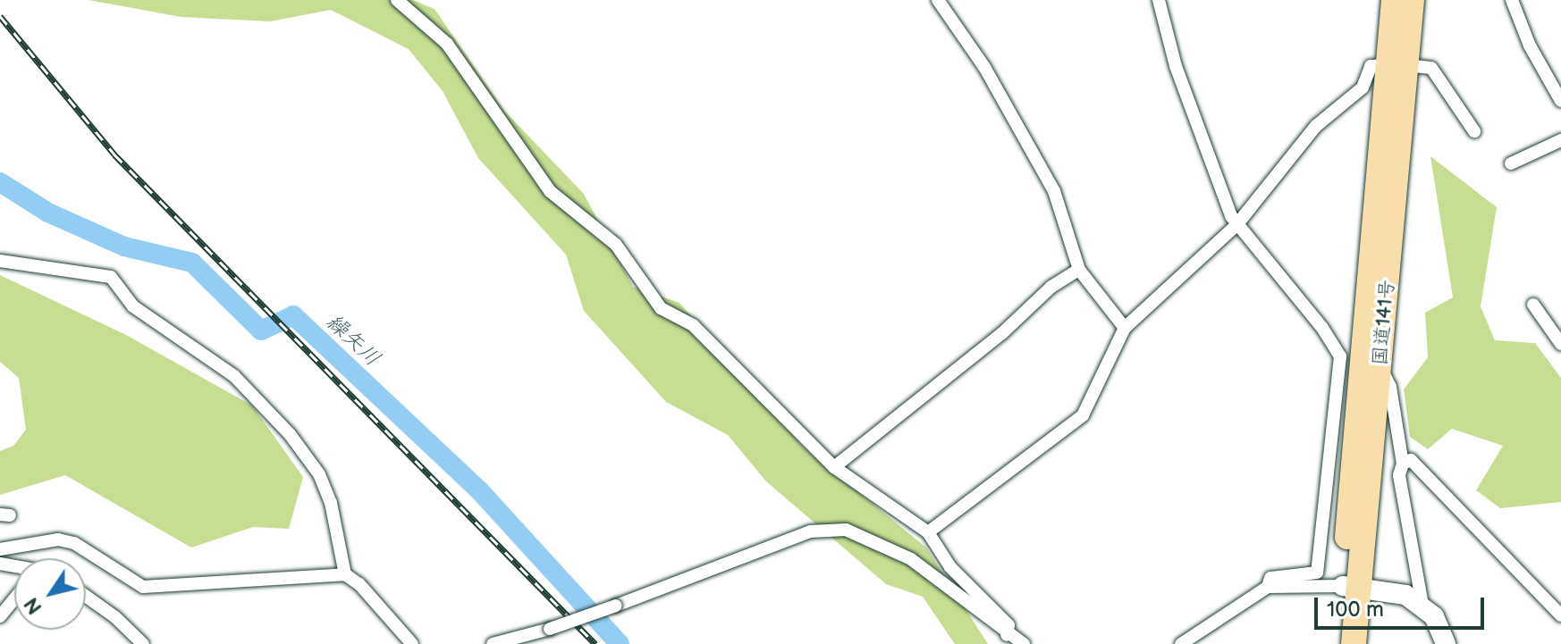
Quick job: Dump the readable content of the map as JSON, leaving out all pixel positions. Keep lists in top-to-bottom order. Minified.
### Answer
{"streets":{"highway":["国道141号"]},"water":["繰矢川"],"scale_bar":"100 m","north":"bottom left"}
